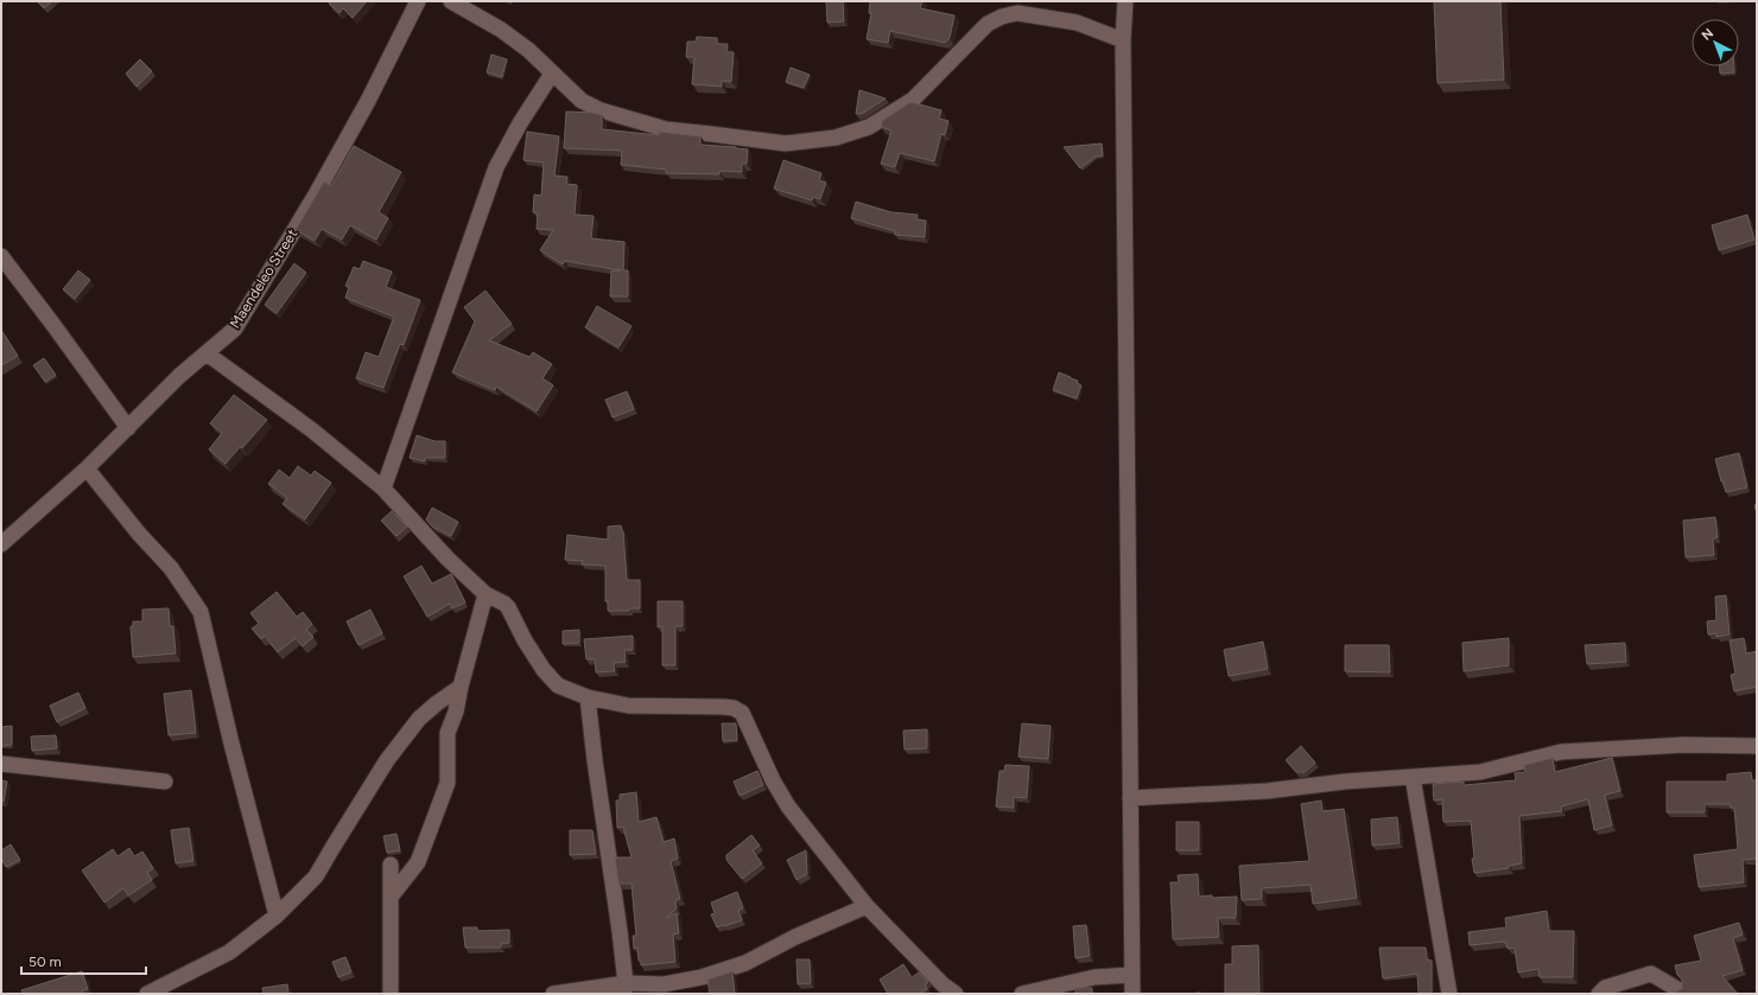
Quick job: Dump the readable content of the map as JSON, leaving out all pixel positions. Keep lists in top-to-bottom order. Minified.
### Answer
{"streets":{"street":["Maendeleo Street"]},"scale_bar":"50 m","north":"top left"}
